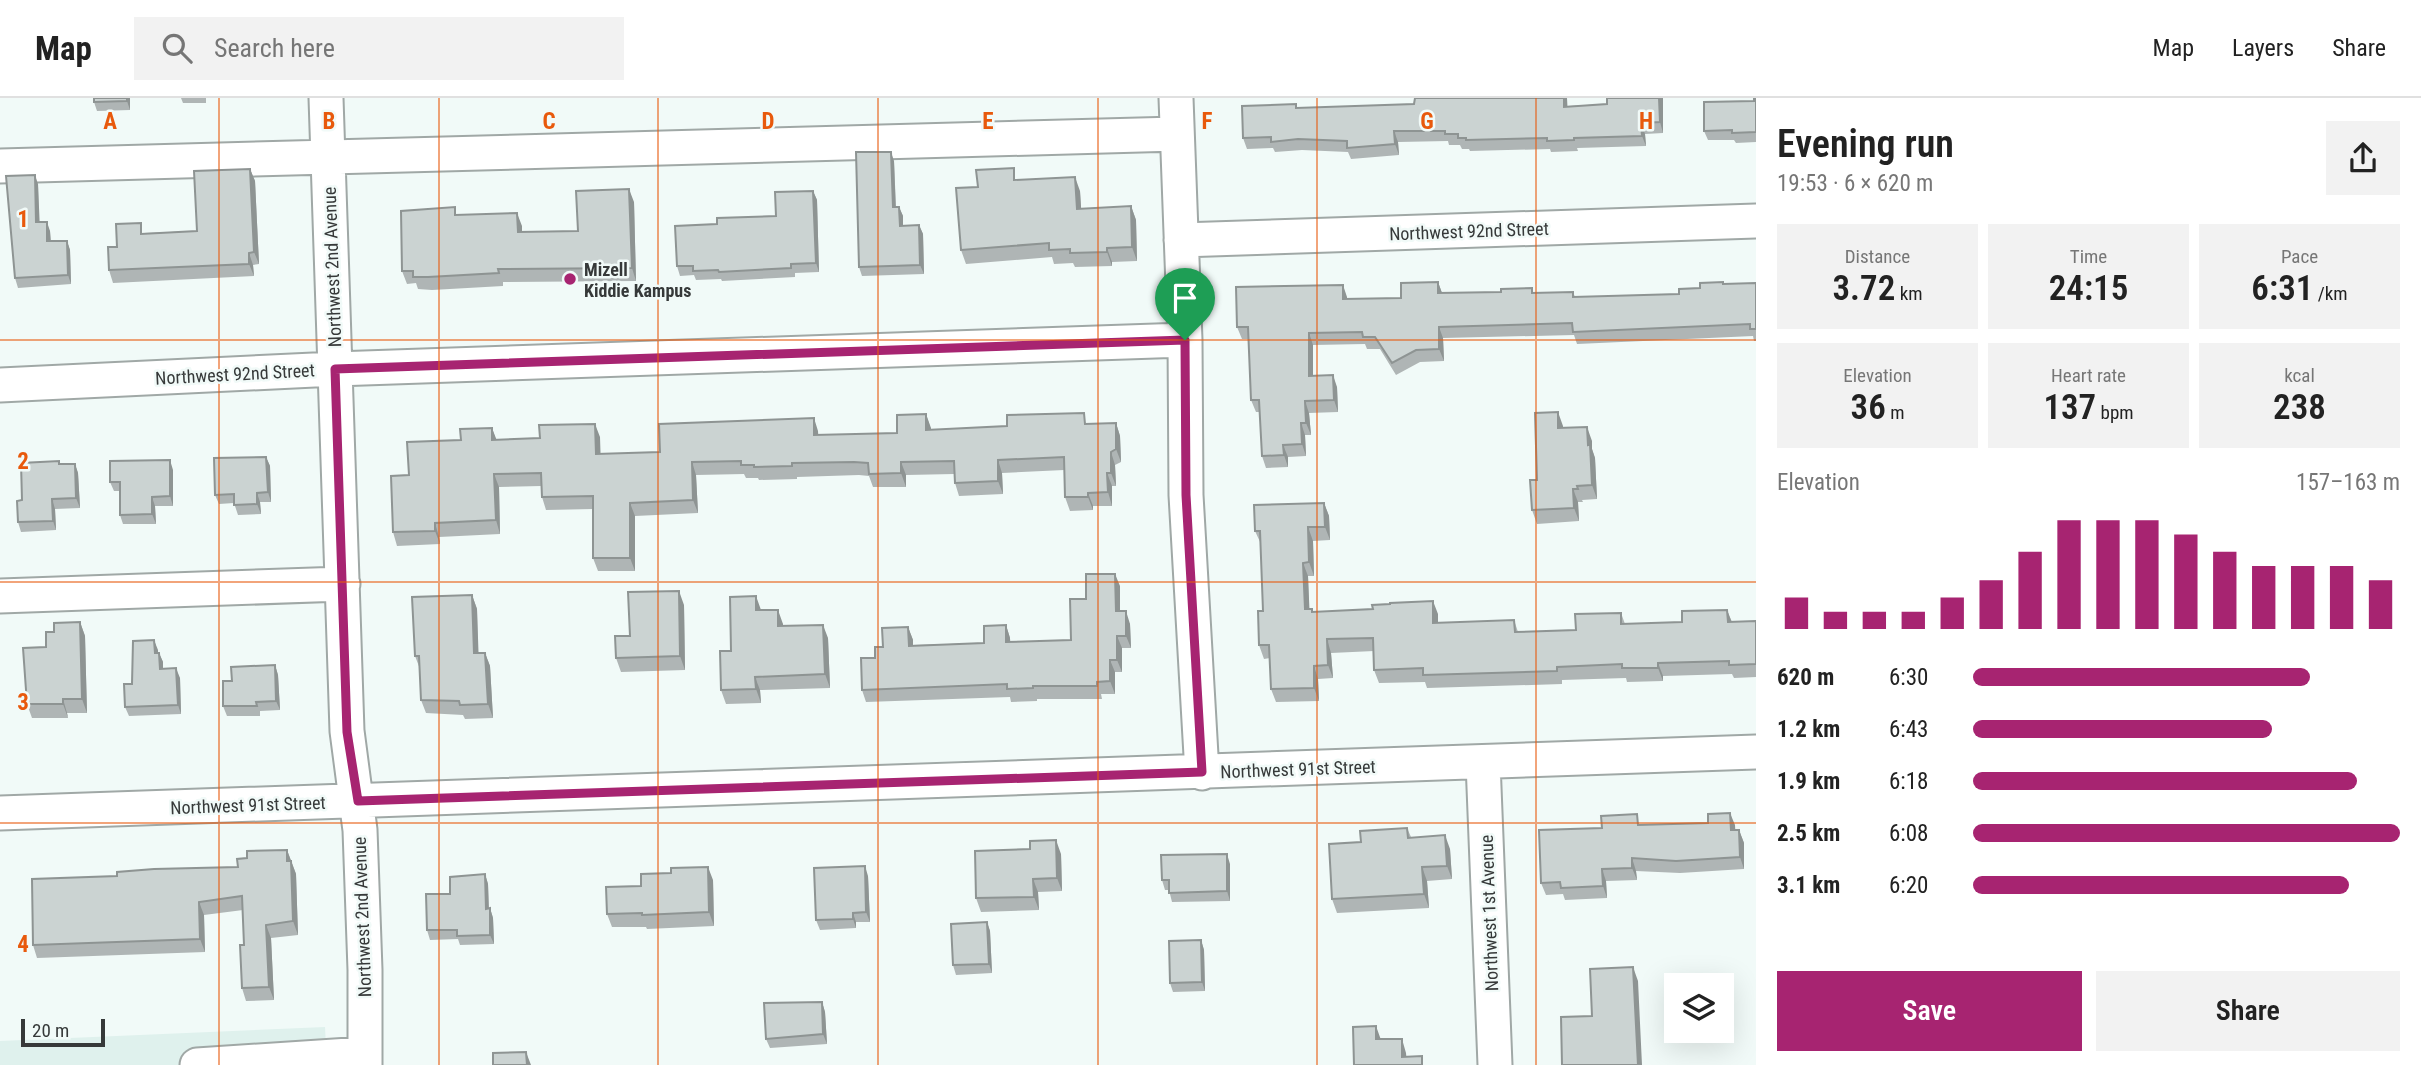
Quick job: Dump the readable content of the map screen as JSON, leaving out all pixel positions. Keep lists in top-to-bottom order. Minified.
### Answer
{"streets":{"street":["Northwest 92nd Street","Northwest 2nd Avenue","Northwest 91st Street","Northwest 1st Avenue"]},"crossings":[["Northwest 92nd Street","Northwest 2nd Avenue"],["Northwest 2nd Avenue","Northwest 91st Street"],["Northwest 91st Street","Northwest 1st Avenue"]],"places":["Mizell Kiddie Kampus"],"scale_bar":"20 m","page":{"header":"Map","search":"Search here","nav":["Map","Layers","Share"],"heading":["Evening run","19:53 · 6 × 620 m"],"stats":[["Distance","3.72 km"],["Time","24:15"],["Pace","6:31 /km"],["Elevation","36 m"],["Heart rate","137 bpm"],["kcal","238"]],"chart":["Elevation","157–163 m"],"list":[{"name":"620 m","note":"6:30"},{"name":"1.2 km","note":"6:43"},{"name":"1.9 km","note":"6:18"},{"name":"2.5 km","note":"6:08"},{"name":"3.1 km","note":"6:20"}],"buttons":["Save","Share"],"scale":"20 m"},"grid":{"columns":["A","B","C","D","E","F","G","H"],"rows":["1","2","3","4"]}}
